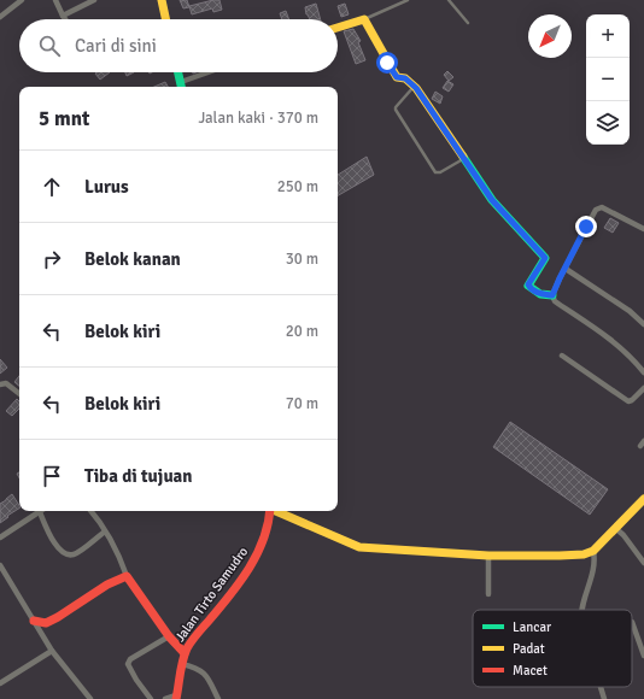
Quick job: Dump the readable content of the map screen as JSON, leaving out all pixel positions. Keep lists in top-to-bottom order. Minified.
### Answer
{"streets":{"street":["Jalan Tirto Samudro"]},"legend":["Lancar","Padat","Macet"],"north":"bottom left","page":{"map_buttons":["+","−"],"search":"Cari di sini","heading":["5 mnt","Jalan kaki · 370 m"],"list":[["Lurus","250 m"],["Belok kanan","30 m"],["Belok kiri","20 m"],["Belok kiri","70 m"],"Tiba di tujuan"]}}
